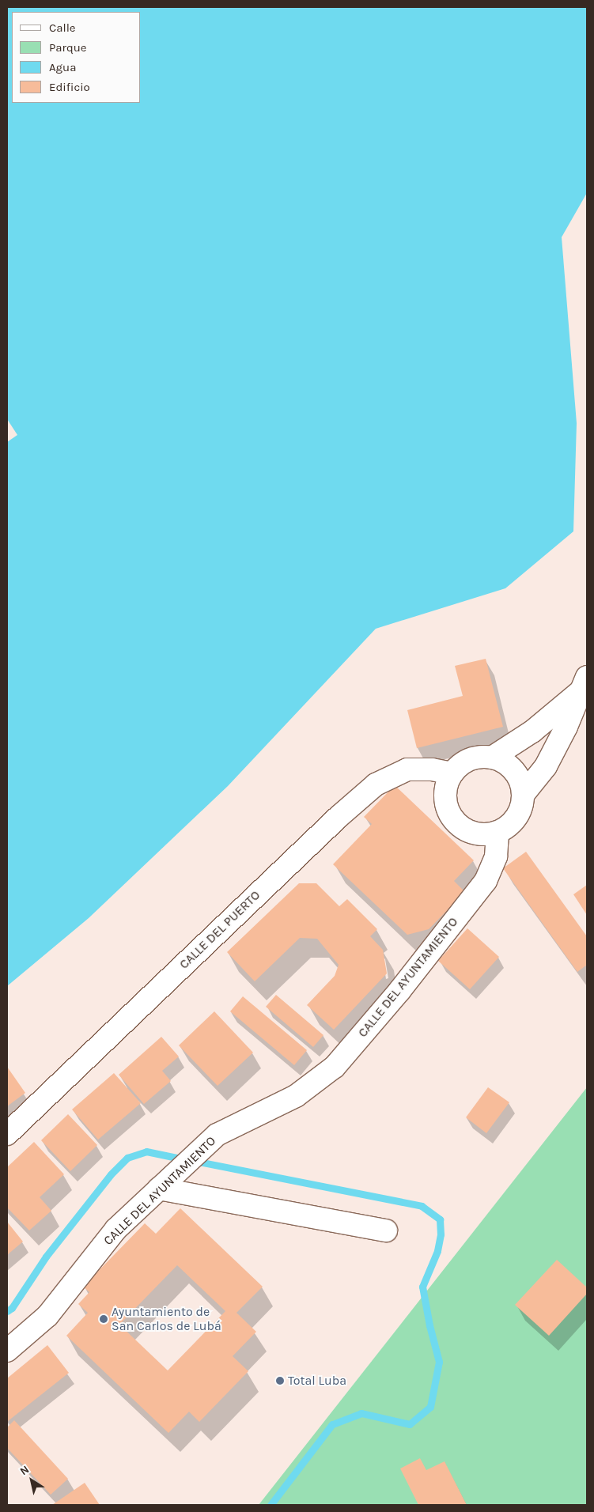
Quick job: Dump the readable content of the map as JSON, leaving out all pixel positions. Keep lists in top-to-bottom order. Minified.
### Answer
{"streets":{"street":["CALLE DEL PUERTO","CALLE DEL AYUNTAMIENTO"]},"crossings":[["CALLE DEL PUERTO","CALLE DEL AYUNTAMIENTO"]],"places":["Ayuntamiento de San Carlos de Lubá","Total Luba"],"legend":["Calle","Parque","Agua","Edificio"],"north":"top left"}
